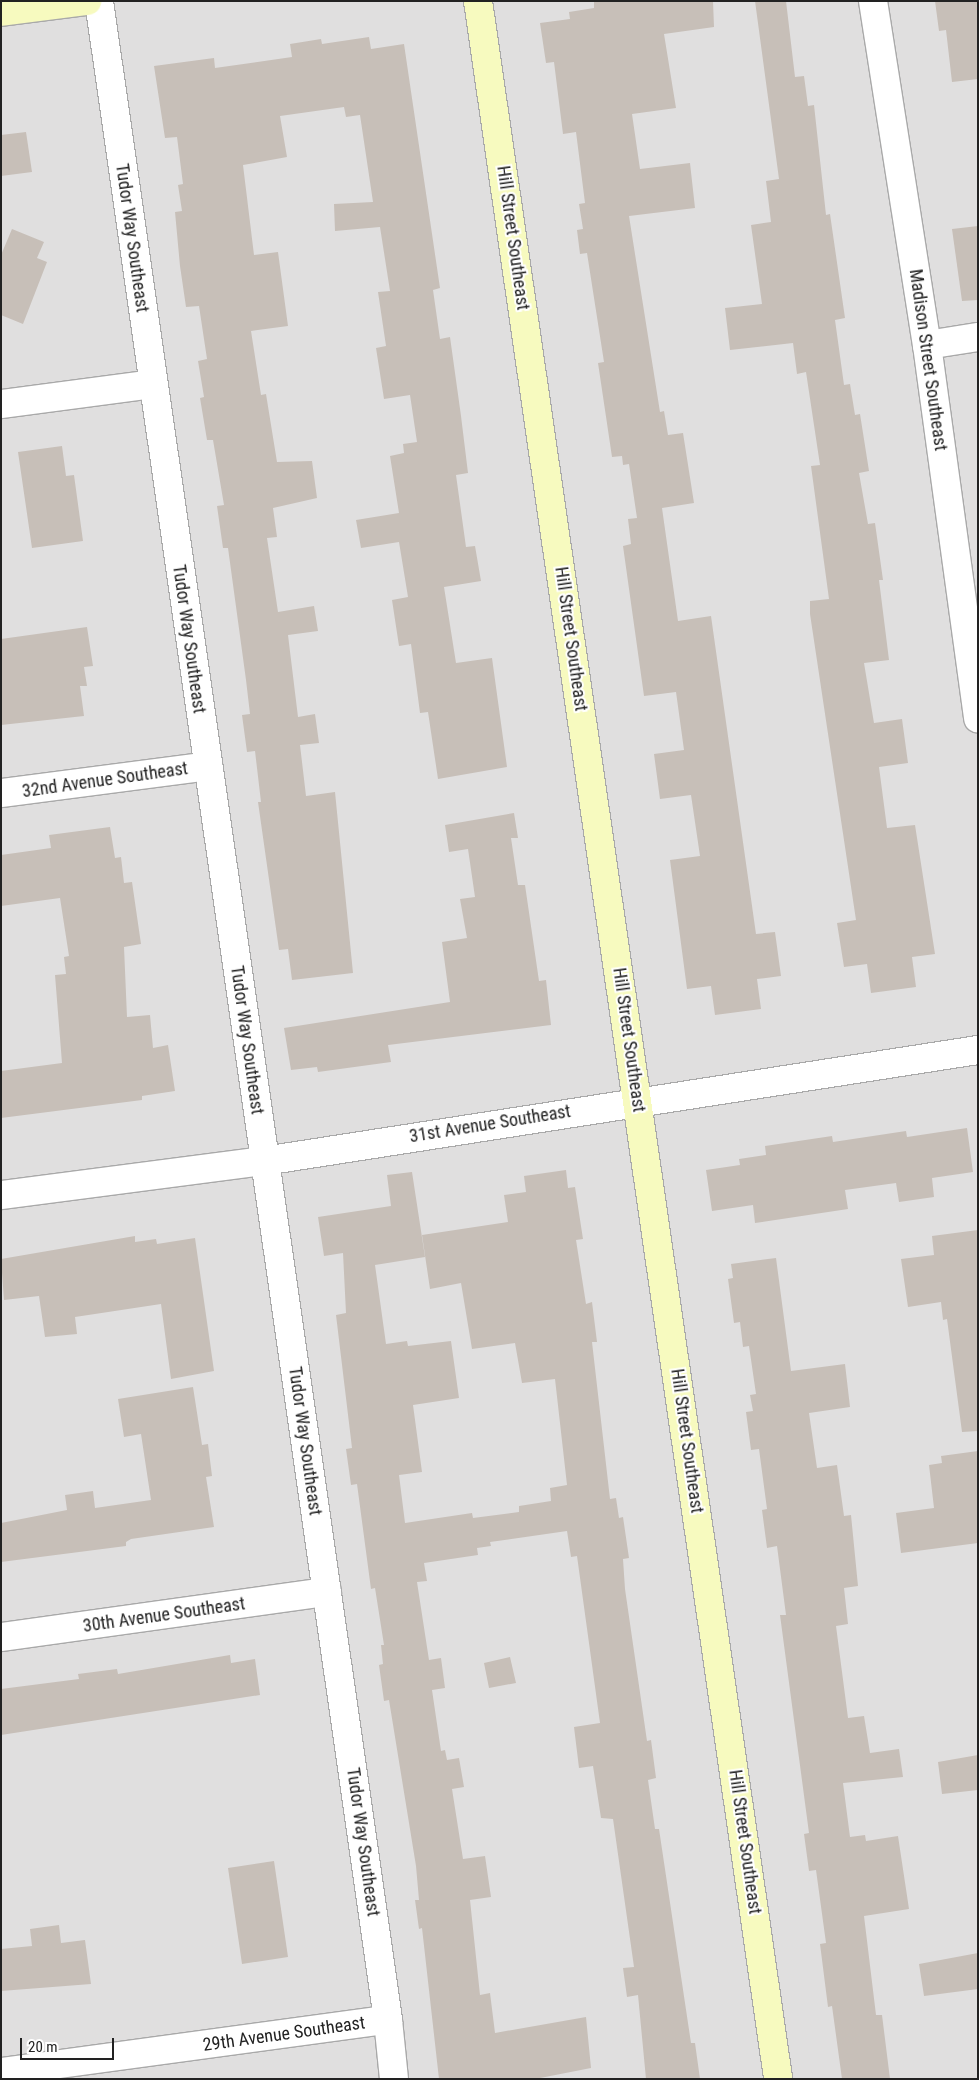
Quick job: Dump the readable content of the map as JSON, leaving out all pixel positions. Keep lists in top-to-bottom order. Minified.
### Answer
{"streets":{"street":["Tudor Way Southeast","Hill Street Southeast","Madison Street Southeast","32nd Avenue Southeast","31st Avenue Southeast","30th Avenue Southeast","29th Avenue Southeast"]},"crossings":[["Tudor Way Southeast","32nd Avenue Southeast"],["Tudor Way Southeast","31st Avenue Southeast"],["Tudor Way Southeast","30th Avenue Southeast"],["Tudor Way Southeast","29th Avenue Southeast"],["Hill Street Southeast","31st Avenue Southeast"]],"scale_bar":"20 m"}
